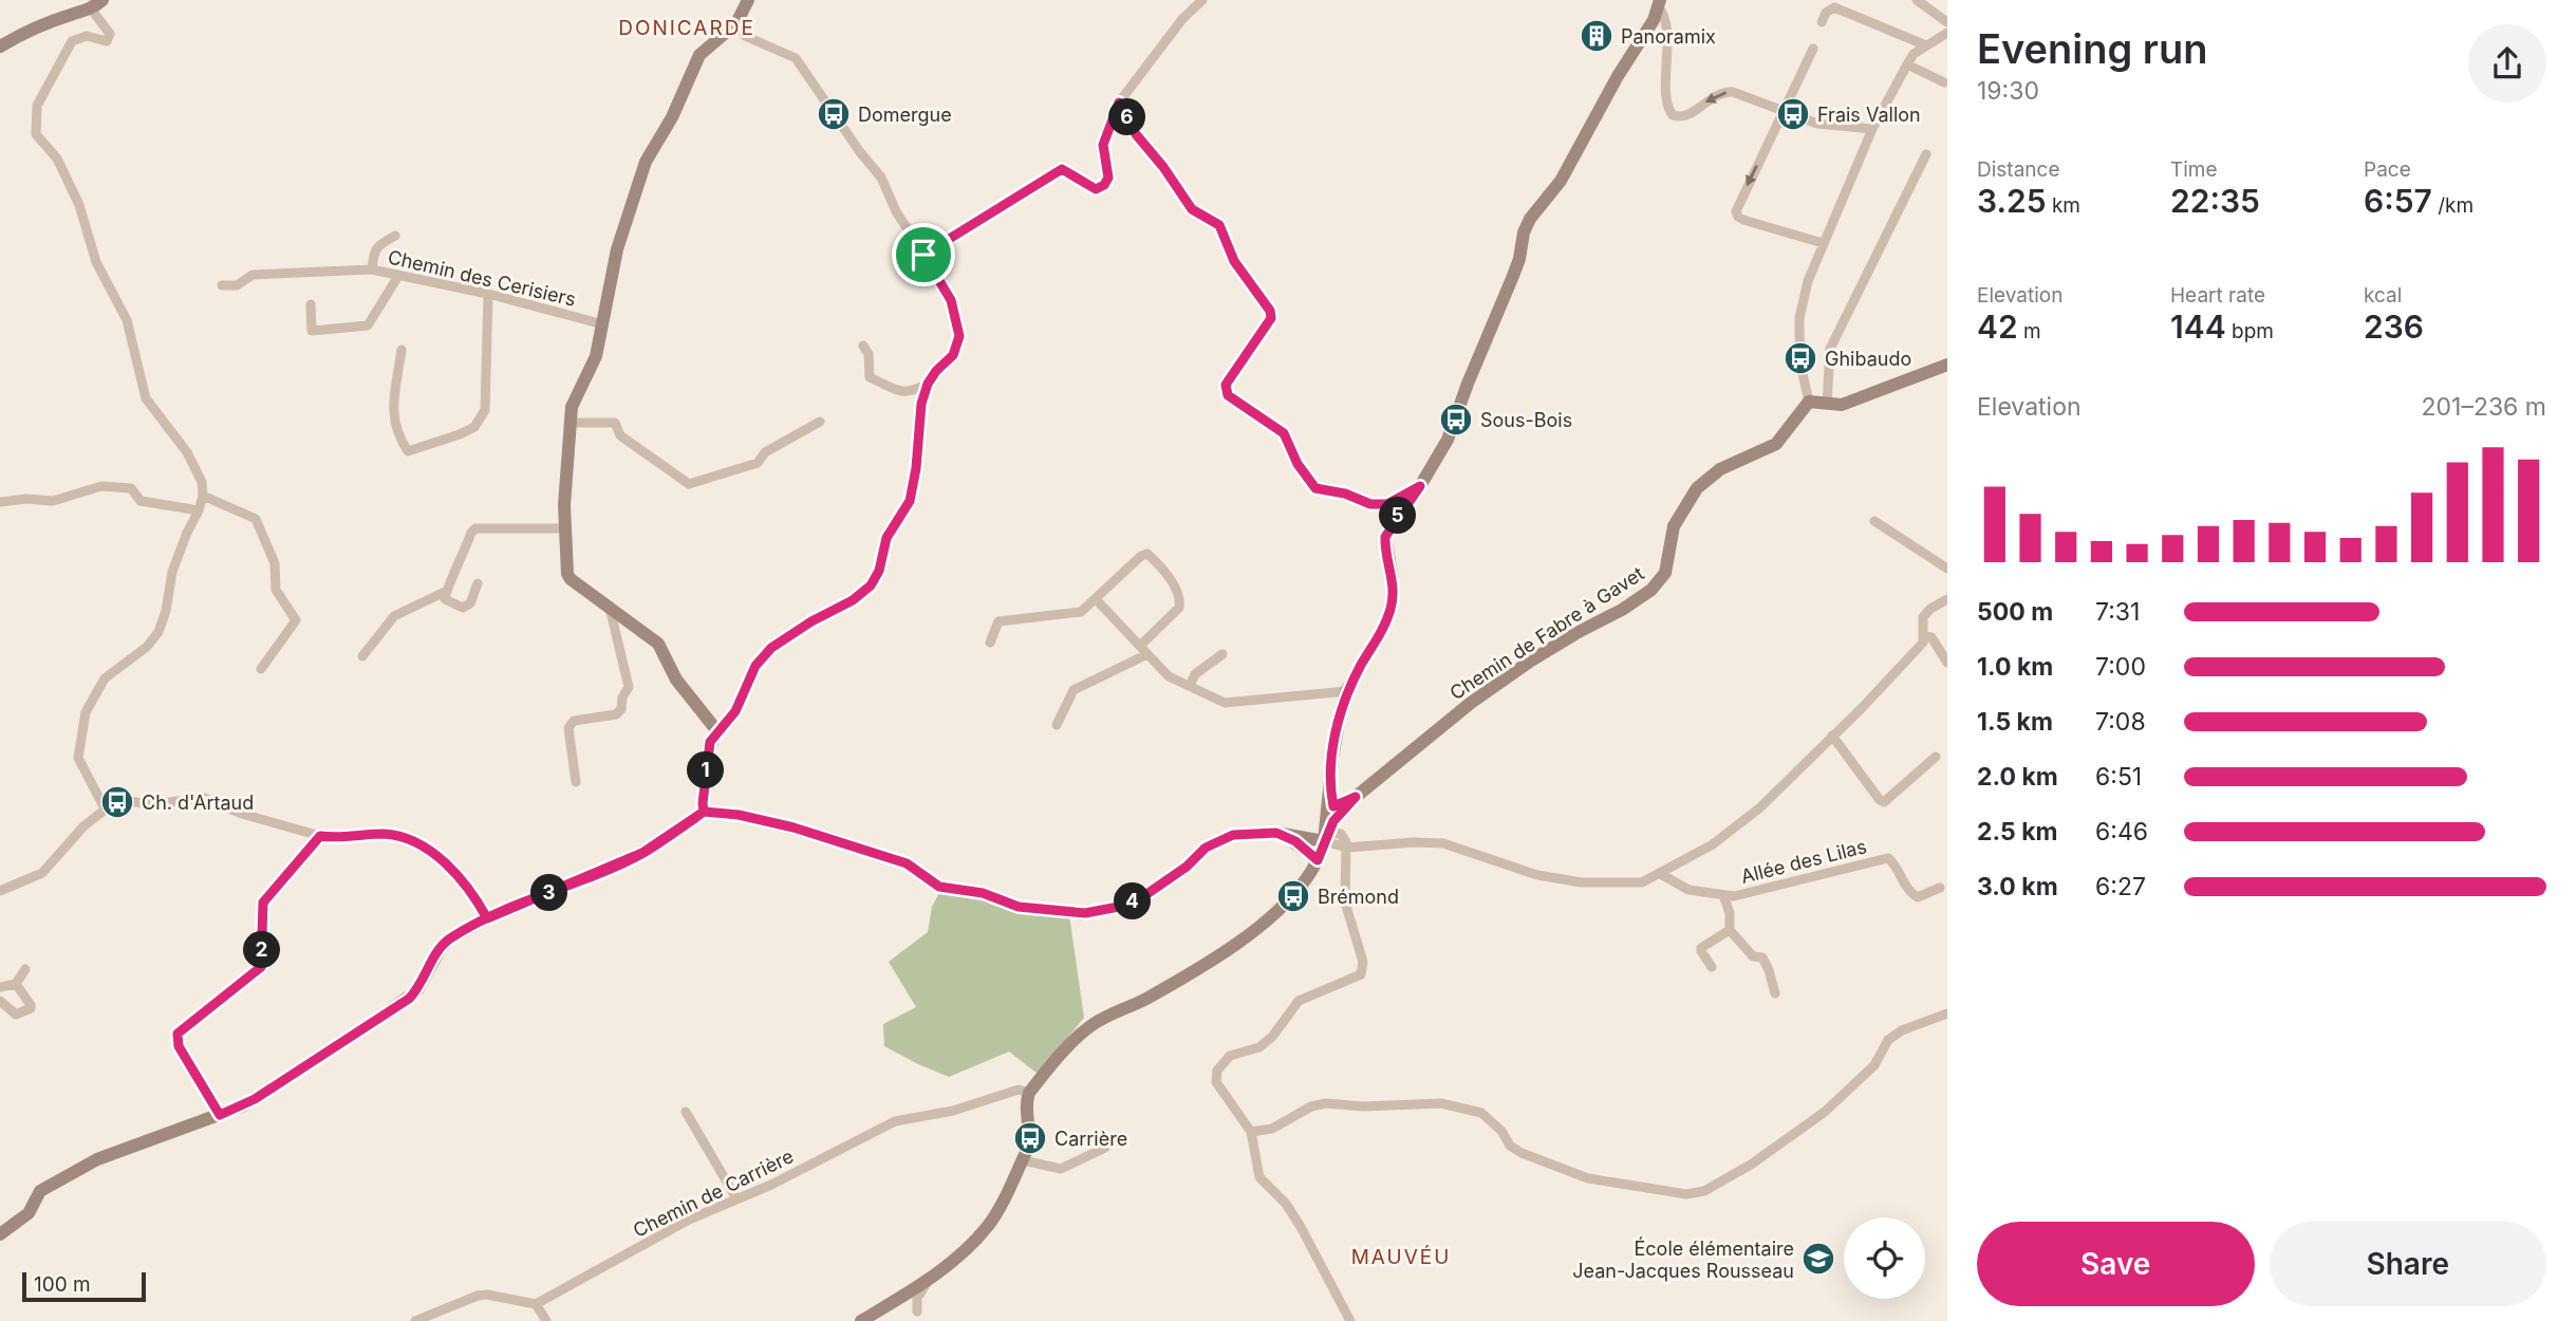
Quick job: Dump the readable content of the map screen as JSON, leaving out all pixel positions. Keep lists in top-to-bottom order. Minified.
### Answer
{"streets":{"street":["Chemin des Cerisiers","Chemin de Fabre à Gavet","Allée des Lilas","Chemin de Carrière"]},"districts":["DONICARDE","MAUVÉU"],"places":{"building":["Panoramix"],"bus stop":["Domergue","Frais Vallon","Ghibaudo","Sous-Bois","Ch. d'Artaud","Brémond","Carrière"],"school or university":["École élémentaire Jean-Jacques Rousseau"]},"scale_bar":"100 m","page":{"heading":["Evening run","19:30"],"pins":["6","5","1","3","4","2"],"stats":[["Distance","3.25 km"],["Time","22:35"],["Pace","6:57 /km"],["Elevation","42 m"],["Heart rate","144 bpm"],["kcal","236"]],"chart":["Elevation","201–236 m"],"list":[{"name":"500 m","note":"7:31"},{"name":"1.0 km","note":"7:00"},{"name":"1.5 km","note":"7:08"},{"name":"2.0 km","note":"6:51"},{"name":"2.5 km","note":"6:46"},{"name":"3.0 km","note":"6:27"}],"buttons":["Save","Share"],"scale":"100 m"}}
